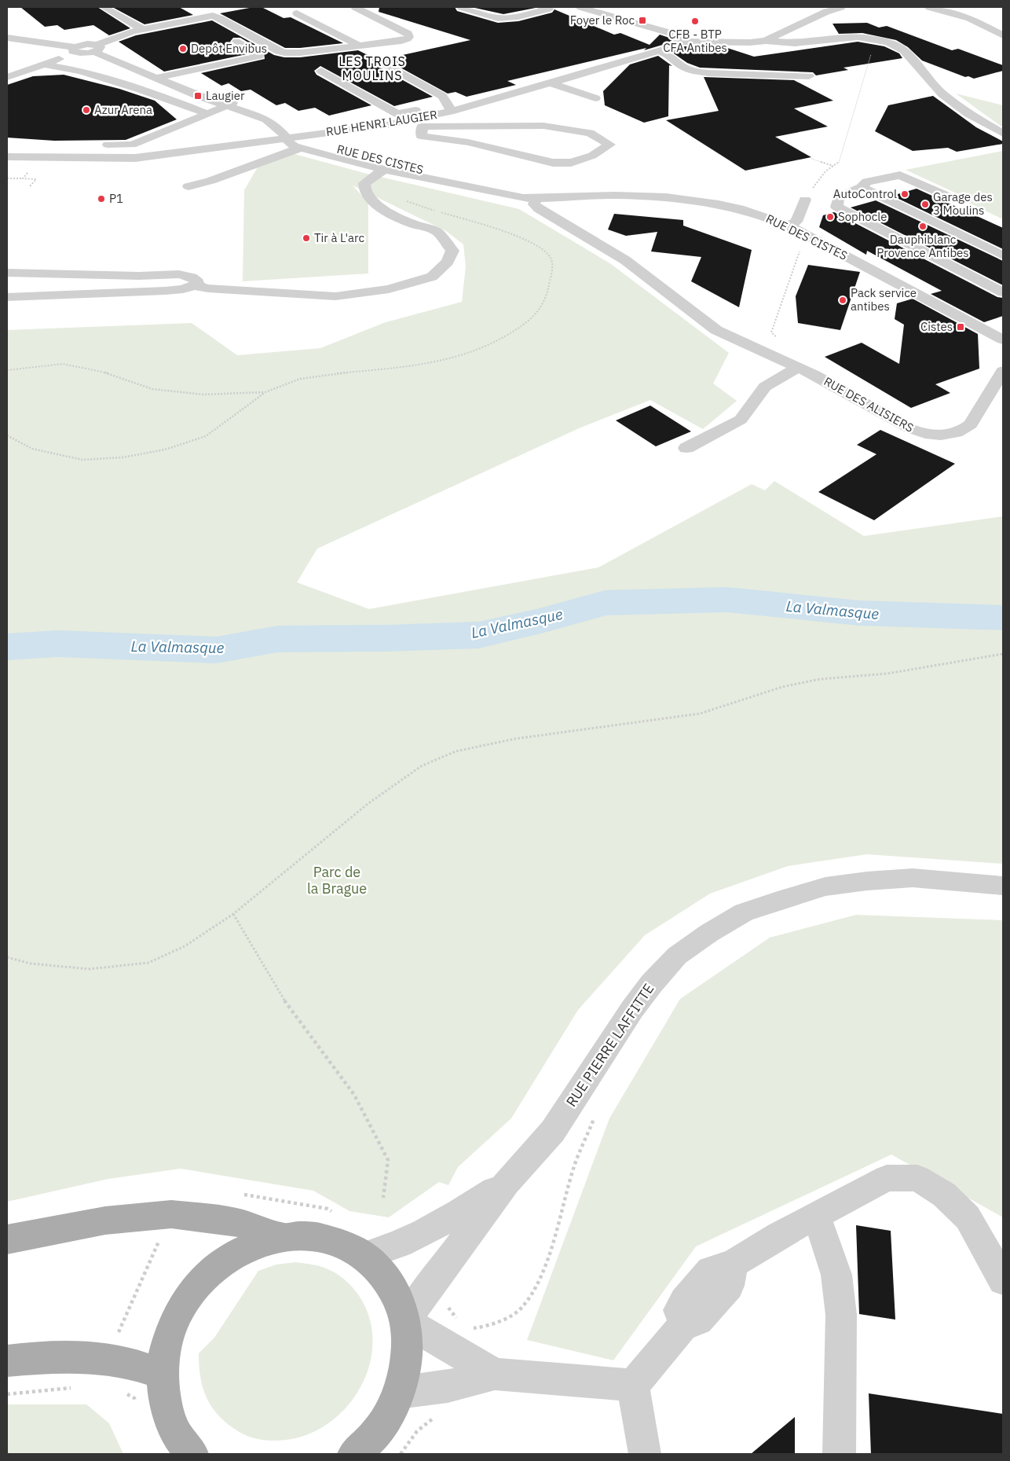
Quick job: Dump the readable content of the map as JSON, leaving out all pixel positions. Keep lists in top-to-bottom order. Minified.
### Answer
{"streets":{"street":["RUE HENRI LAUGIER","RUE DES CISTES","RUE DES ALISIERS","RUE PIERRE LAFFITTE"]},"crossings":[["RUE HENRI LAUGIER","RUE DES CISTES"],["RUE DES CISTES","RUE DES ALISIERS"]],"districts":["LES TROIS MOULINS"],"water":["La Valmasque"],"parks":["Parc de la Brague"],"places":{"transit":["Foyer le Roc","Laugier","Cistes"],"other":["CFB - BTP CFA Antibes","Depôt Envibus","Azur Arena","AutoControl","P1","Garage des 3 Moulins","Sophocle","Dauphiblanc Provence Antibes","Tir à L'arc","Pack service antibes"]}}
